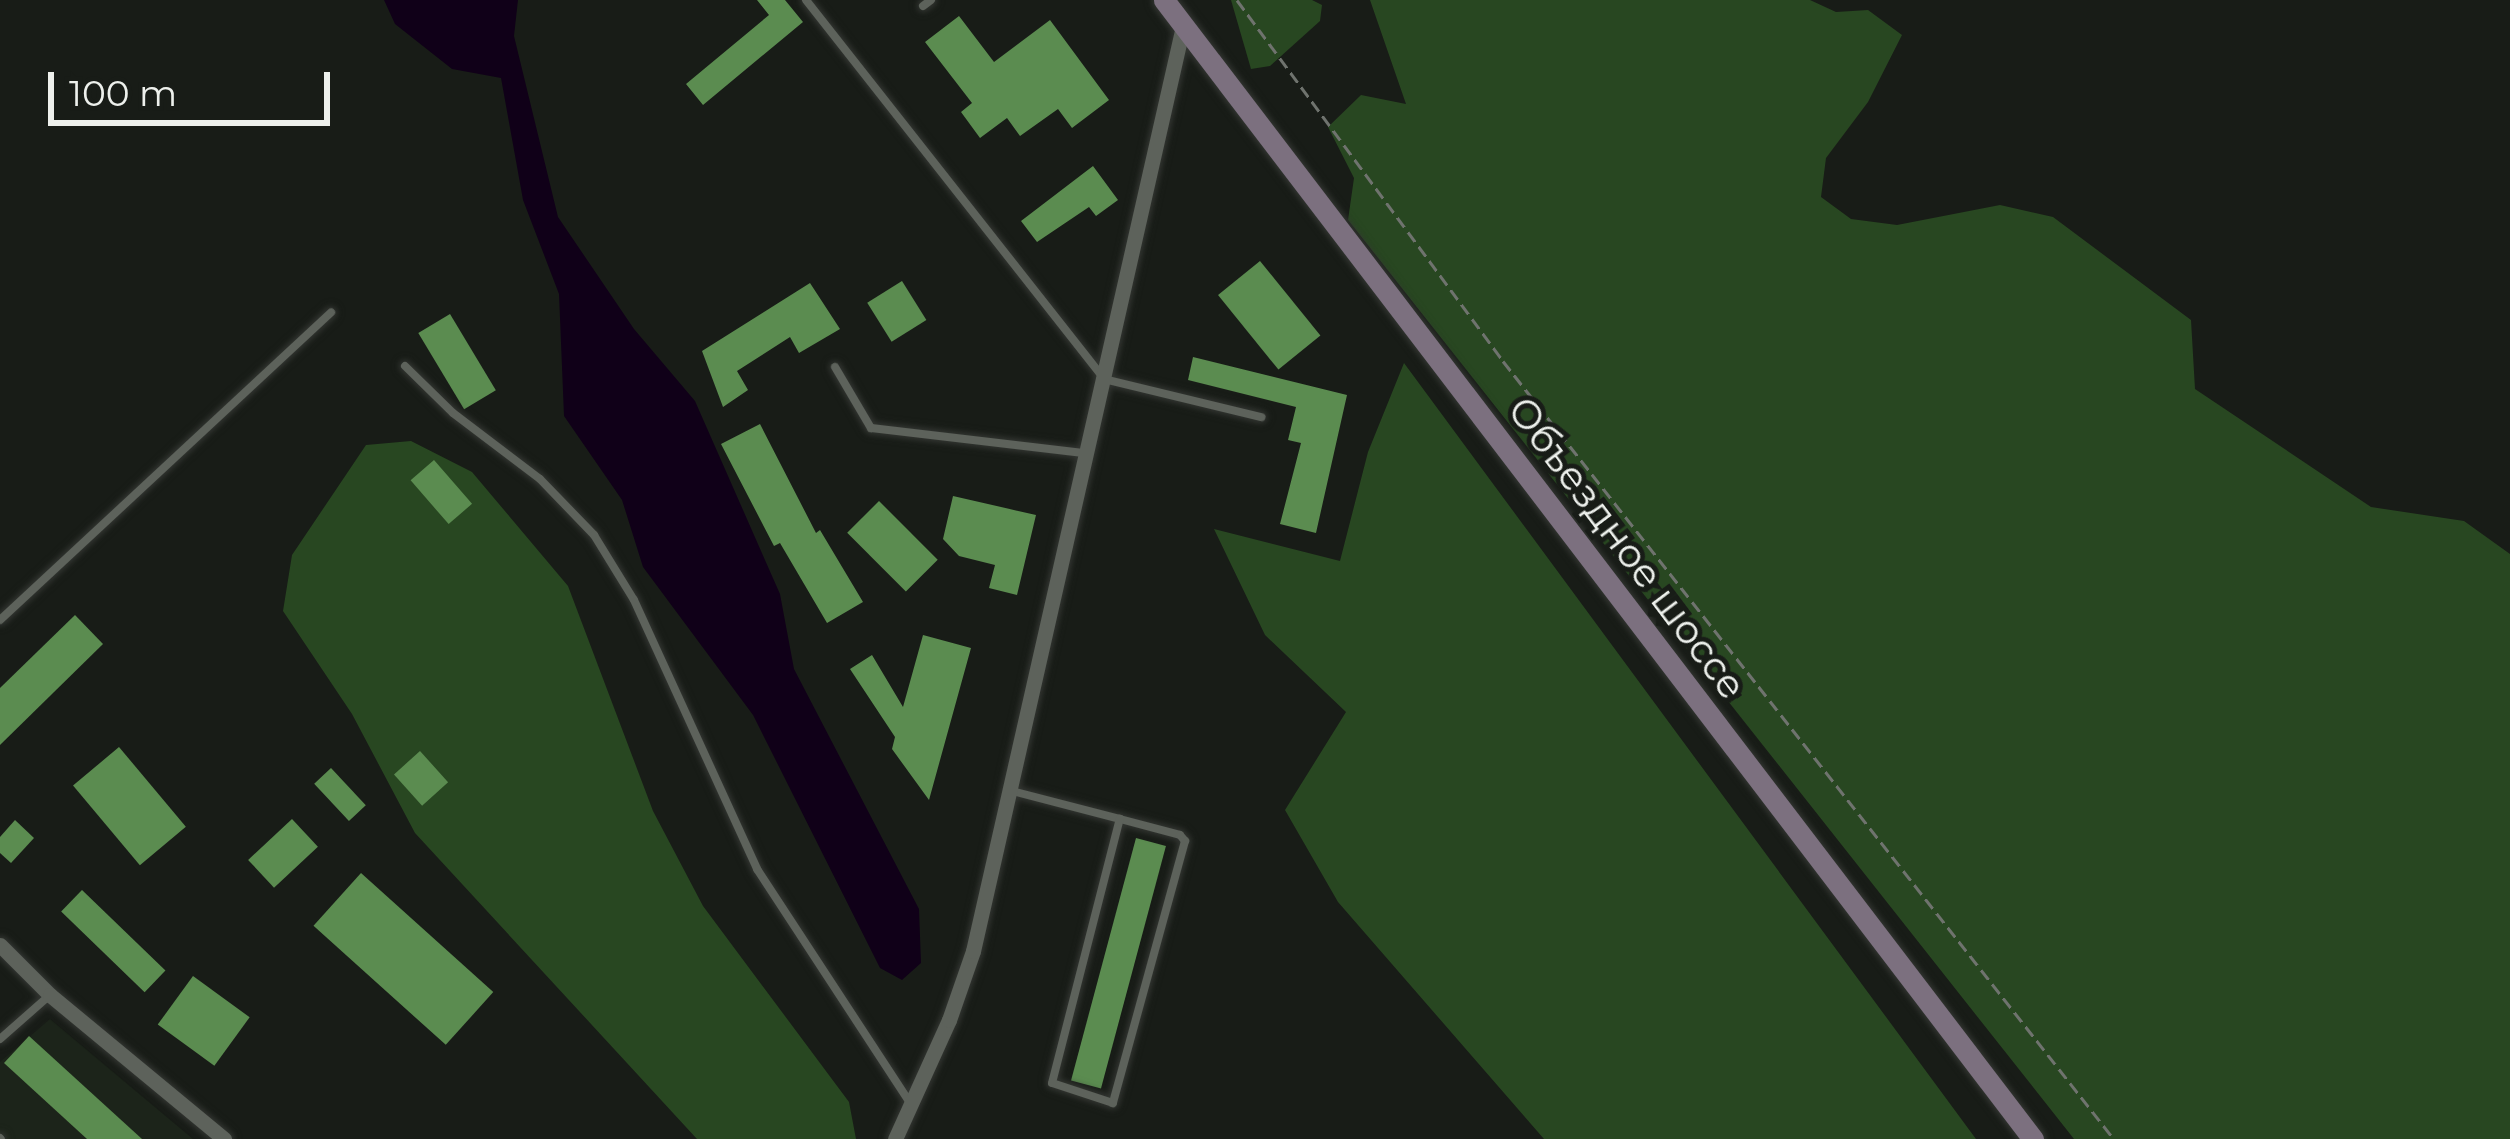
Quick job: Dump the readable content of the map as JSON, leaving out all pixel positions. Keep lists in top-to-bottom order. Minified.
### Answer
{"streets":{"main road":["Объездное шоссе"]},"scale_bar":"100 m"}
